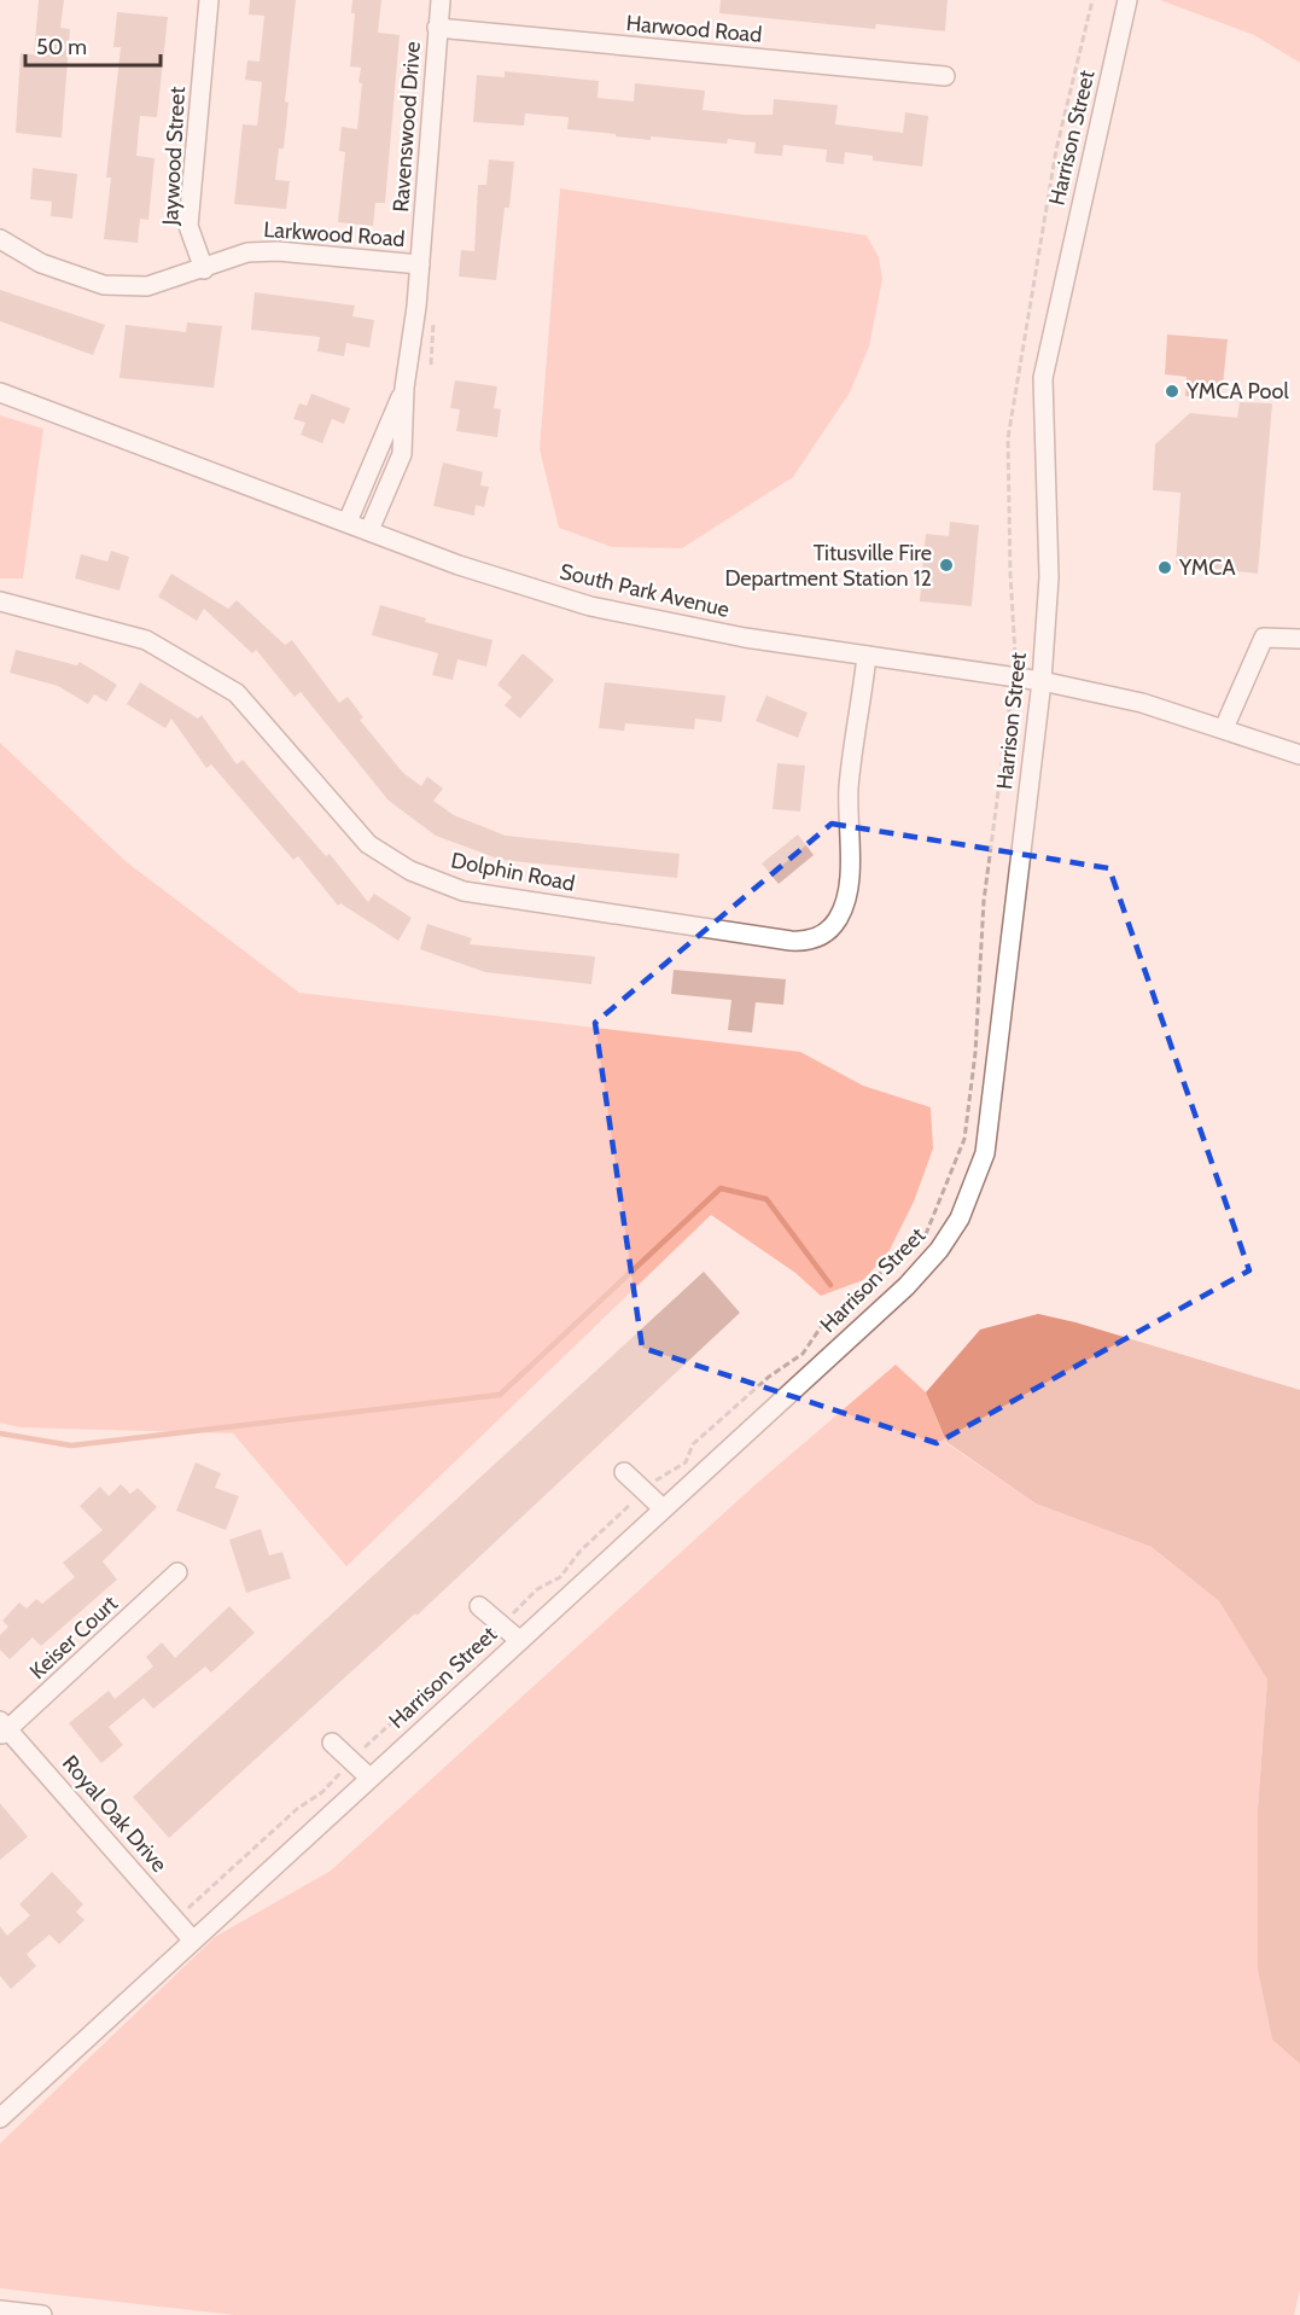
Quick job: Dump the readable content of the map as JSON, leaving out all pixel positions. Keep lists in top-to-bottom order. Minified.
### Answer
{"streets":{"street":["Harwood Road","Ravenswood Drive","Harrison Street","Jaywood Street","Larkwood Road","South Park Avenue","Dolphin Road","Keiser Court","Royal Oak Drive"]},"crossings":[["Harwood Road","Ravenswood Drive"],["Ravenswood Drive","Larkwood Road"],["Ravenswood Drive","South Park Avenue"],["Harrison Street","South Park Avenue"],["Harrison Street","Royal Oak Drive"],["Jaywood Street","Larkwood Road"],["South Park Avenue","Dolphin Road"],["Keiser Court","Royal Oak Drive"]],"places":["YMCA Pool","Titusville Fire Department Station 12","YMCA"],"scale_bar":"50 m"}
